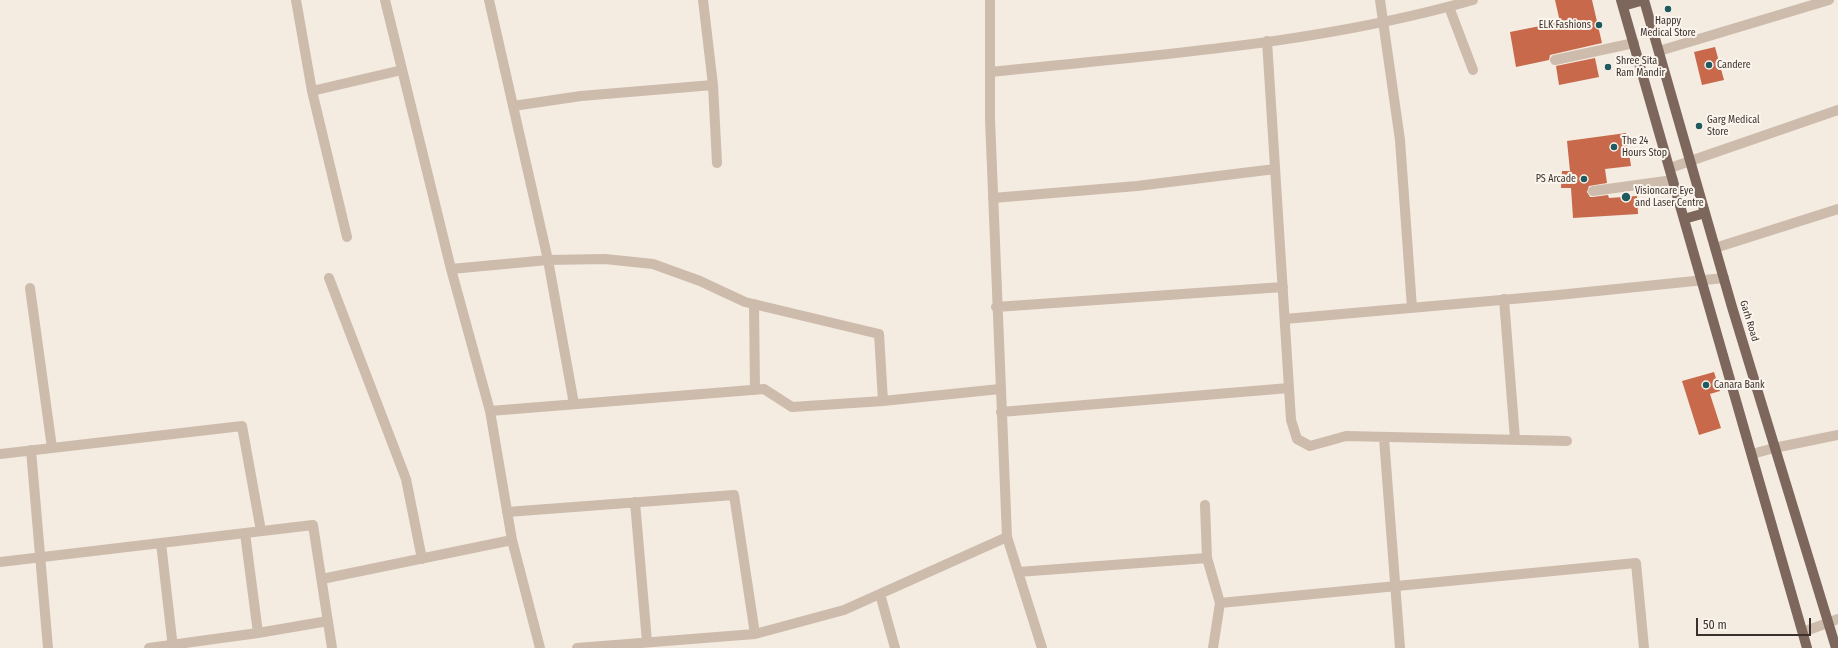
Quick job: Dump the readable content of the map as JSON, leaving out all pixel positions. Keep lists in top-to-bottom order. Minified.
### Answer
{"streets":{"main road":["Garh Road"]},"places":["Happy Medical Store","ELK Fashions","Candere","Shree Sita Ram Mandir","Garg Medical Store","The 24 Hours Stop","PS Arcade","Visioncare Eye and Laser Centre","Canara Bank"],"scale_bar":"50 m"}
